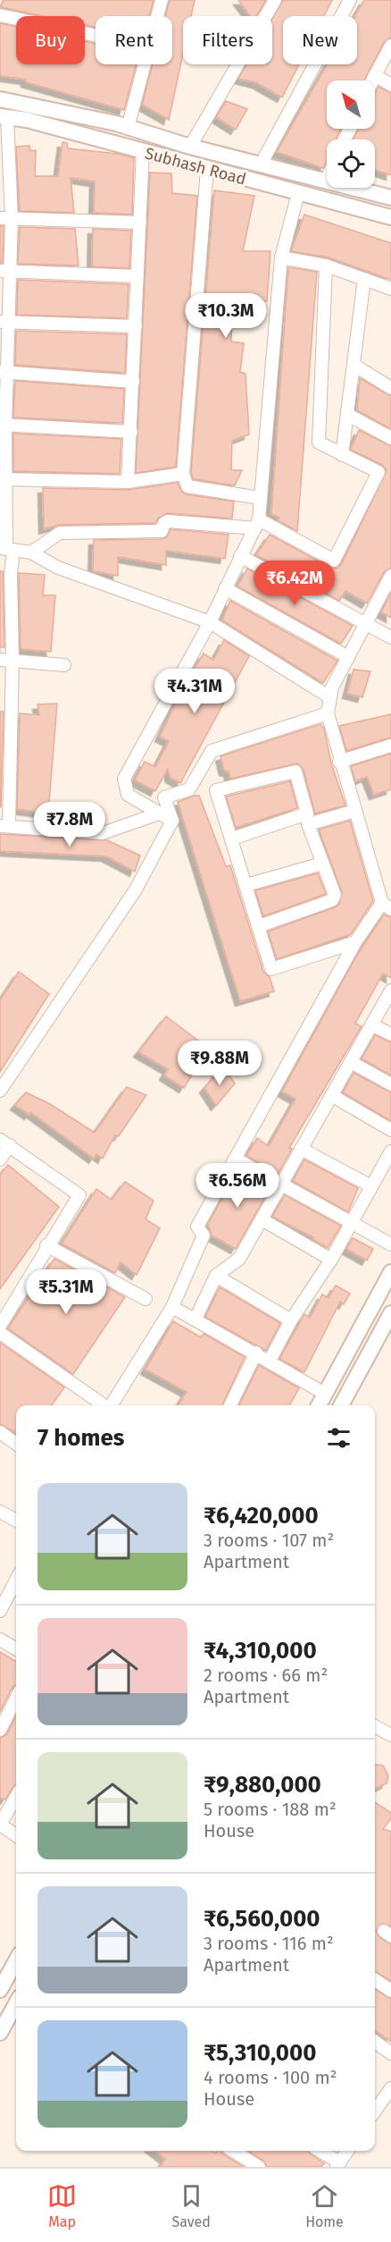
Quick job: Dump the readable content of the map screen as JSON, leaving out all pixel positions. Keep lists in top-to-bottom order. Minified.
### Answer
{"streets":{"street":["Subhash Road"]},"north":"top left","page":{"chip":["Buy","Rent","Filters","New"],"price":["₹10.3M","₹6.42M","₹4.31M","₹7.8M","₹9.88M","₹6.56M","₹5.31M"],"heading":"7 homes","list":[{"name":"₹6,420,000","note":"3 rooms · 107 m² · Apartment"},{"name":"₹4,310,000","note":"2 rooms · 66 m² · Apartment"},{"name":"₹9,880,000","note":"5 rooms · 188 m² · House"},{"name":"₹6,560,000","note":"3 rooms · 116 m² · Apartment"},{"name":"₹5,310,000","note":"4 rooms · 100 m² · House"}],"tabs":["Map","Saved","Home"]}}
